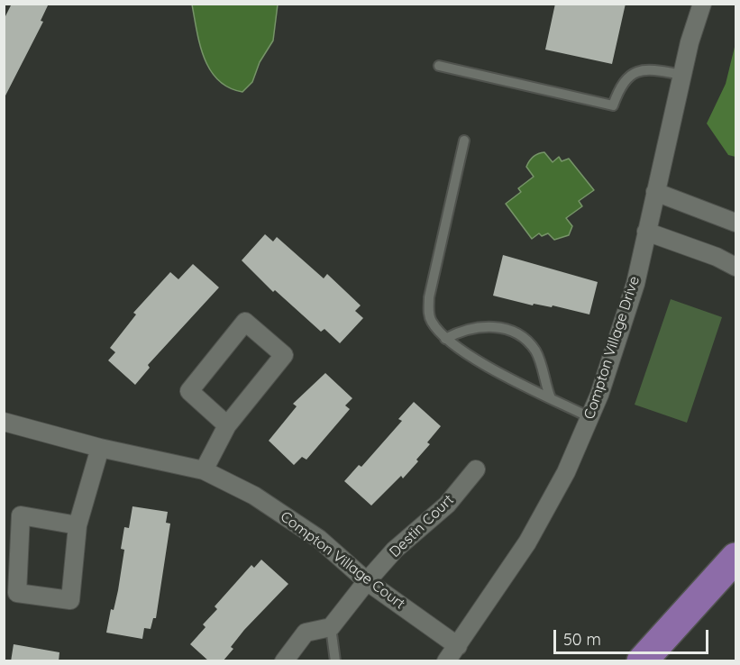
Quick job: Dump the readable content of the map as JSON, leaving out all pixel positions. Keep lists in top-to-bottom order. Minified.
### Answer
{"streets":{"street":["Compton Village Drive","Destin Court","Compton Village Court"]},"crossings":[["Compton Village Drive","Compton Village Court"],["Destin Court","Compton Village Court"]],"scale_bar":"50 m"}
